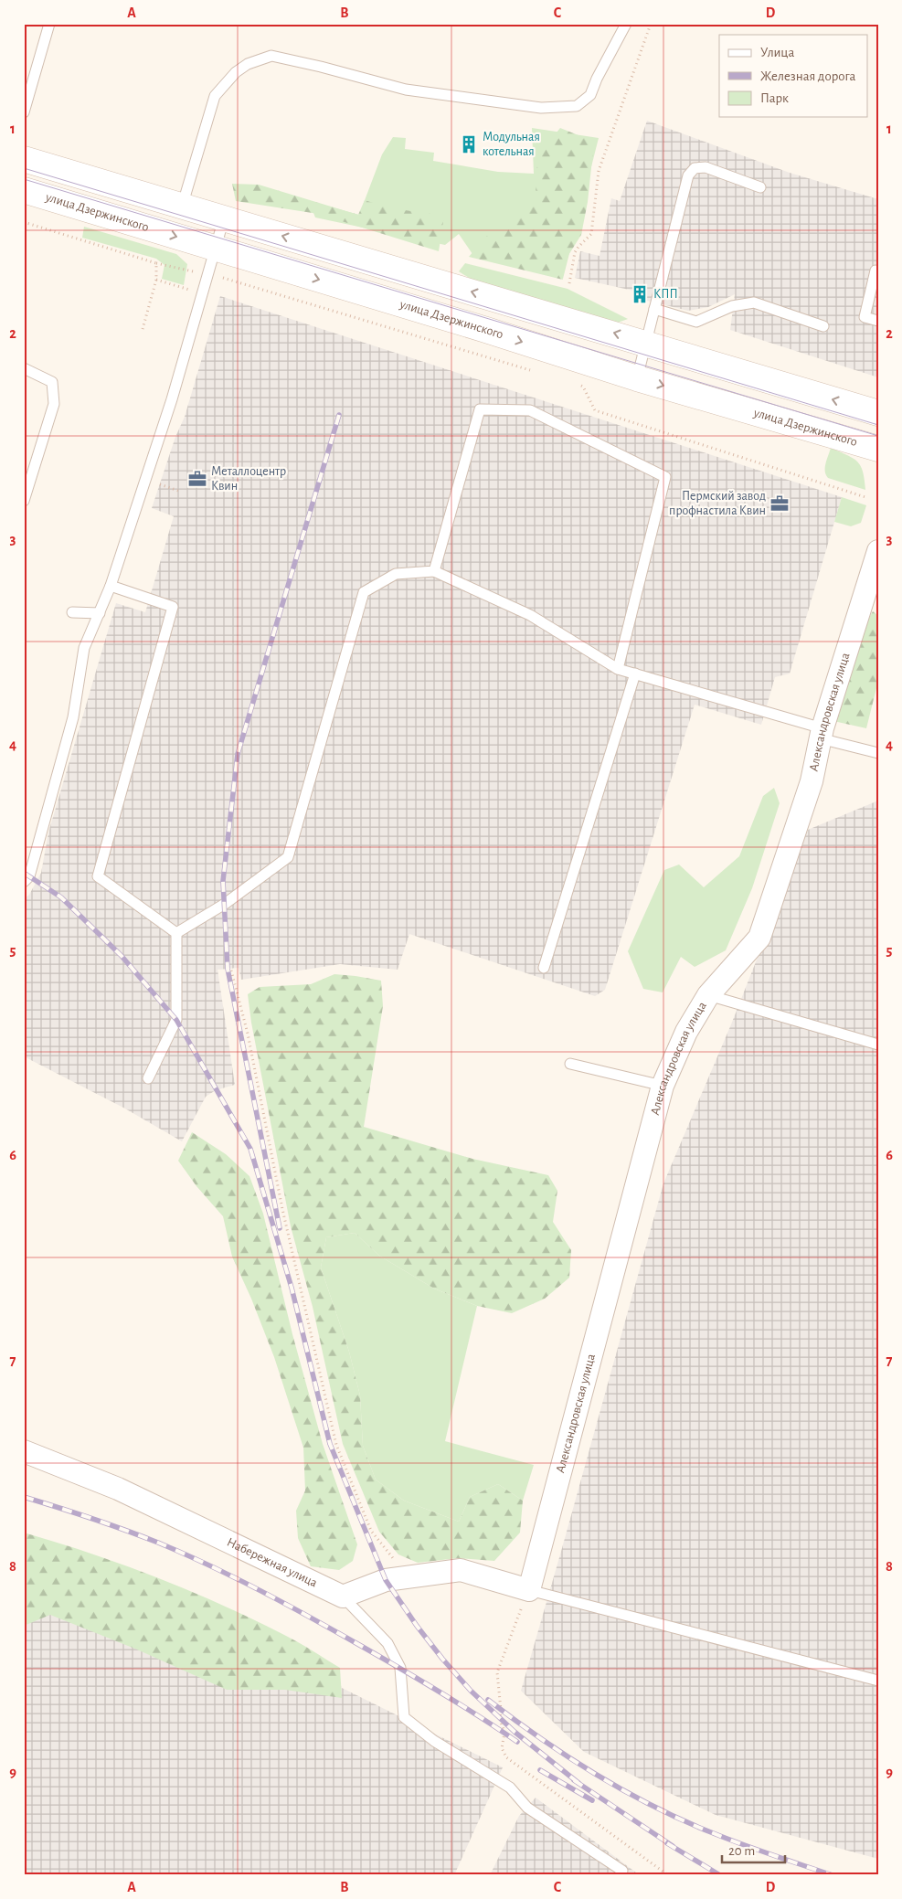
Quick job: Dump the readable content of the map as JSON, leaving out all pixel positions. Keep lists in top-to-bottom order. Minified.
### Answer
{"streets":{"main road":["улица Дзержинского"],"street":["Александровская улица","Набережная улица"]},"places":{"building":["Модульная котельная","КПП"],"office":["Металлоцентр Квин","Пермский завод профнастила Квин"]},"legend":["Улица","Железная дорога","Парк"],"scale_bar":"20 m","grid":{"columns":["A","B","C","D"],"rows":["1","2","3","4","5","6","7","8","9"]}}
